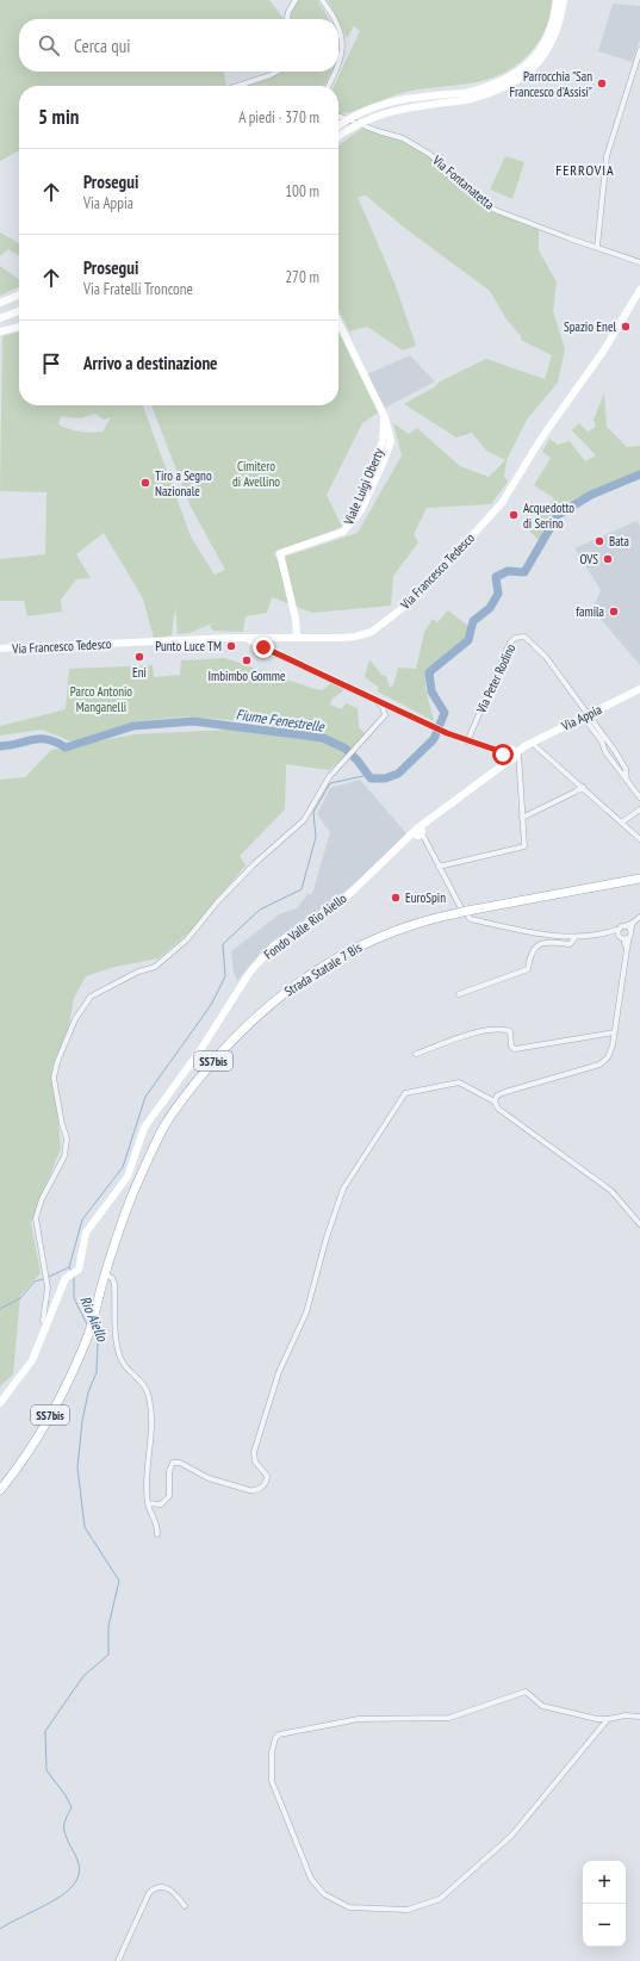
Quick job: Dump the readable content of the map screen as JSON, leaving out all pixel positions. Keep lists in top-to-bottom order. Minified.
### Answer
{"streets":{"main road":["Strada Statale 7 Bis","SS7bis"],"street":["Via Fontanatetta","Via Francesco Tedesco","Via Peter Rodino","Via Appia","Fondo Valle Rio Aiello"]},"crossings":[["Via Peter Rodino","Via Appia"],["Via Appia","Fondo Valle Rio Aiello"]],"districts":["FERROVIA"],"water":["Fiume Fenestrelle","Rio Aiello"],"parks":["Cimitero di Avellino","Parco Antonio Manganelli"],"places":["Parrocchia \"San Francesco d'Assisi\"","Spazio Enel","Tiro a Segno Nazionale","Acquedotto di Serino","Bata","OVS","famila","Punto Luce TM","Eni","Imbimbo Gomme","EuroSpin"],"page":{"search":"Cerca qui","heading":["5 min","A piedi · 370 m"],"list":[["Prosegui","Via Appia","100 m"],["Prosegui","Via Fratelli Troncone","270 m"],"Arrivo a destinazione"],"map_buttons":["+","−"]}}
